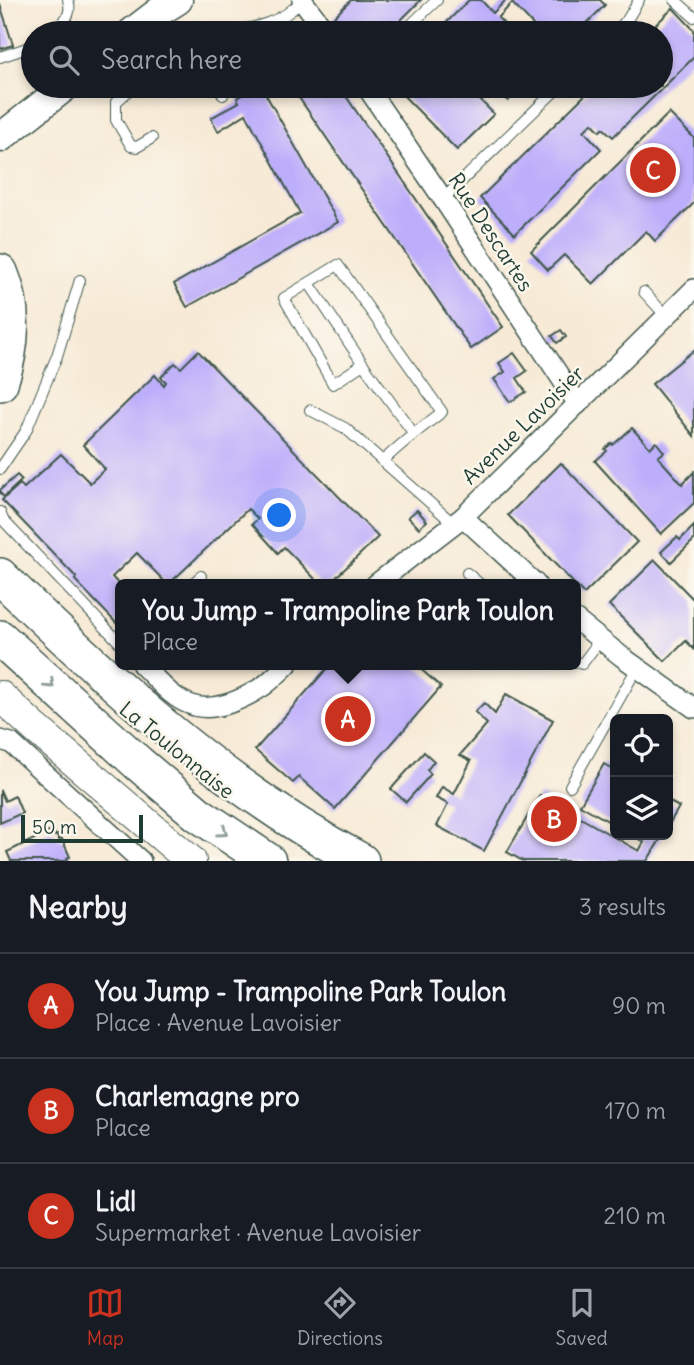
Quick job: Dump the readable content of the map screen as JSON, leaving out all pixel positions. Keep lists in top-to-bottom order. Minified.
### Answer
{"streets":{"highway":["La Toulonnaise"],"street":["Rue Descartes","Avenue Lavoisier"]},"crossings":[["Rue Descartes","Avenue Lavoisier"]],"scale_bar":"50 m","page":{"search":"Search here","pins":["C","A","B"],"popup":["You Jump - Trampoline Park Toulon","Place"],"scale":"50 m","heading":["Nearby","3 results"],"list":[{"mark":"A","name":"You Jump - Trampoline Park Toulon","note":"Place · Avenue Lavoisier","value":"90 m"},{"mark":"B","name":"Charlemagne pro","note":"Place","value":"170 m"},{"mark":"C","name":"Lidl","note":"Supermarket · Avenue Lavoisier","value":"210 m"}],"nav":["Map","Directions","Saved"]}}
